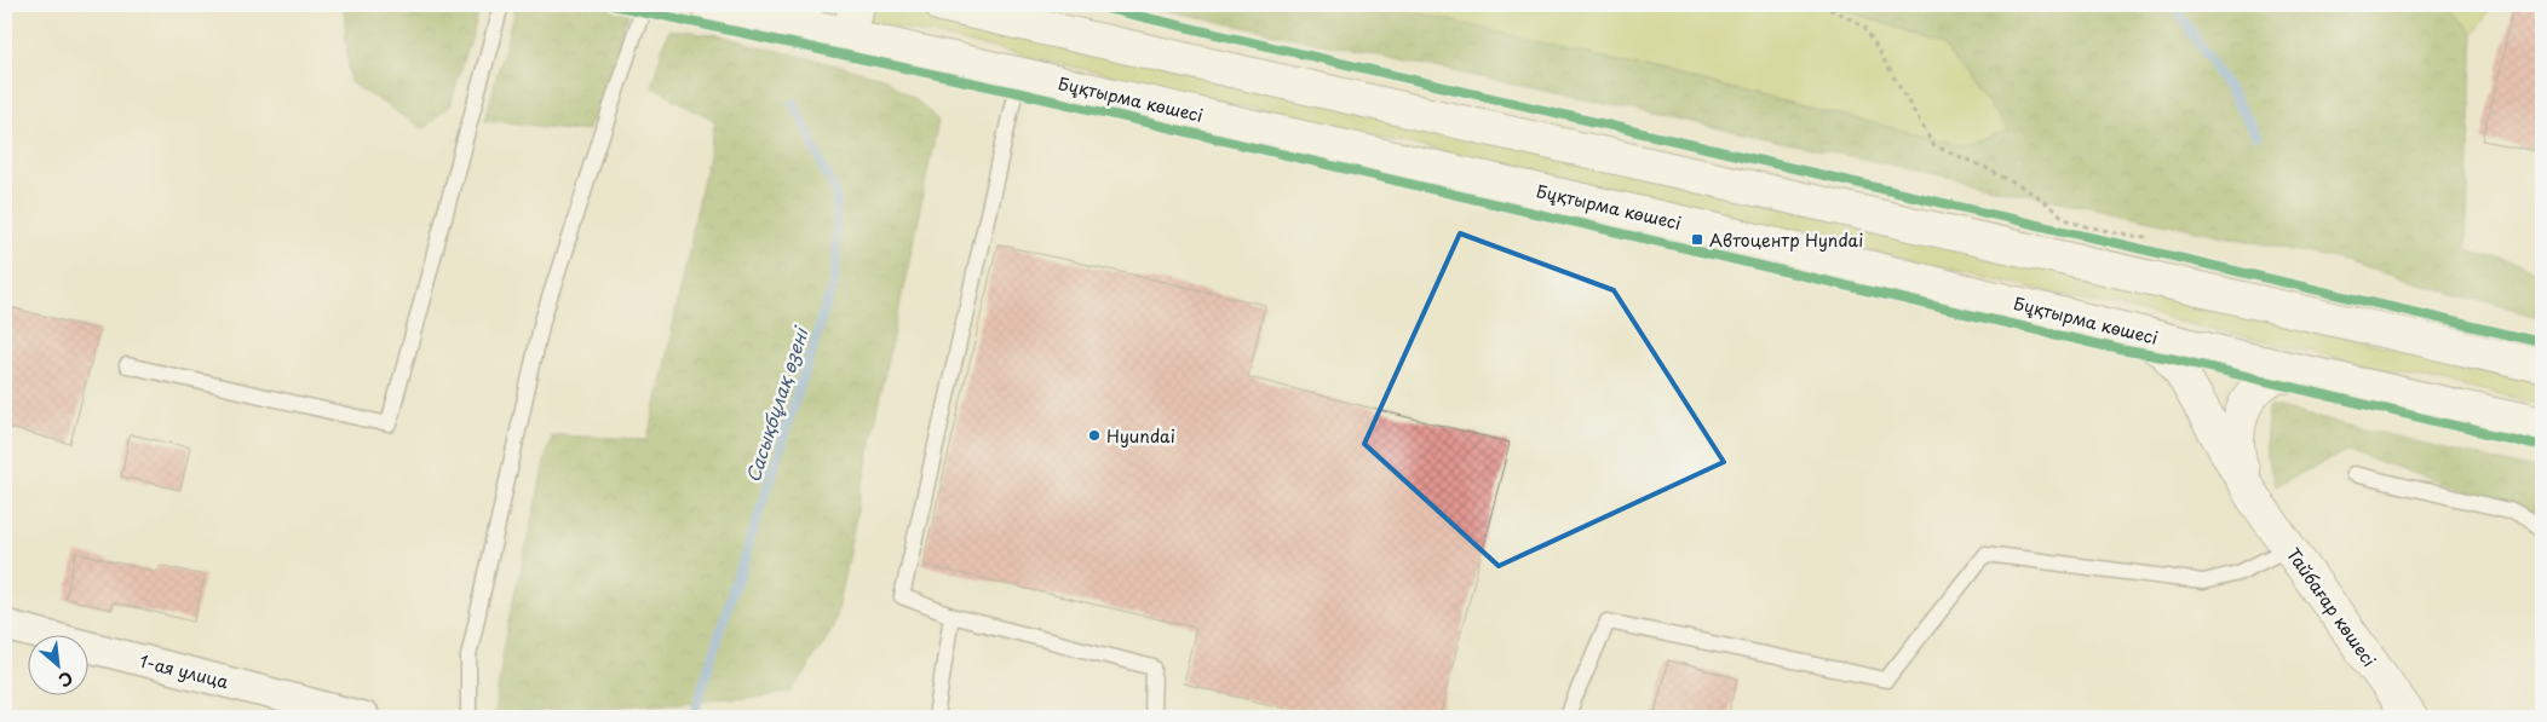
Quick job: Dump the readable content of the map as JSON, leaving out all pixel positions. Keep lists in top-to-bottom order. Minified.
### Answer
{"streets":{"main road":["Бұқтырма көшесі","Тайбағар көшесі"],"street":["1-ая улица"]},"water":["Сасықбұлақ өзені"],"places":{"transit":["Автоцентр Hyndai"],"other":["Hyundai"]},"north":"bottom right"}
